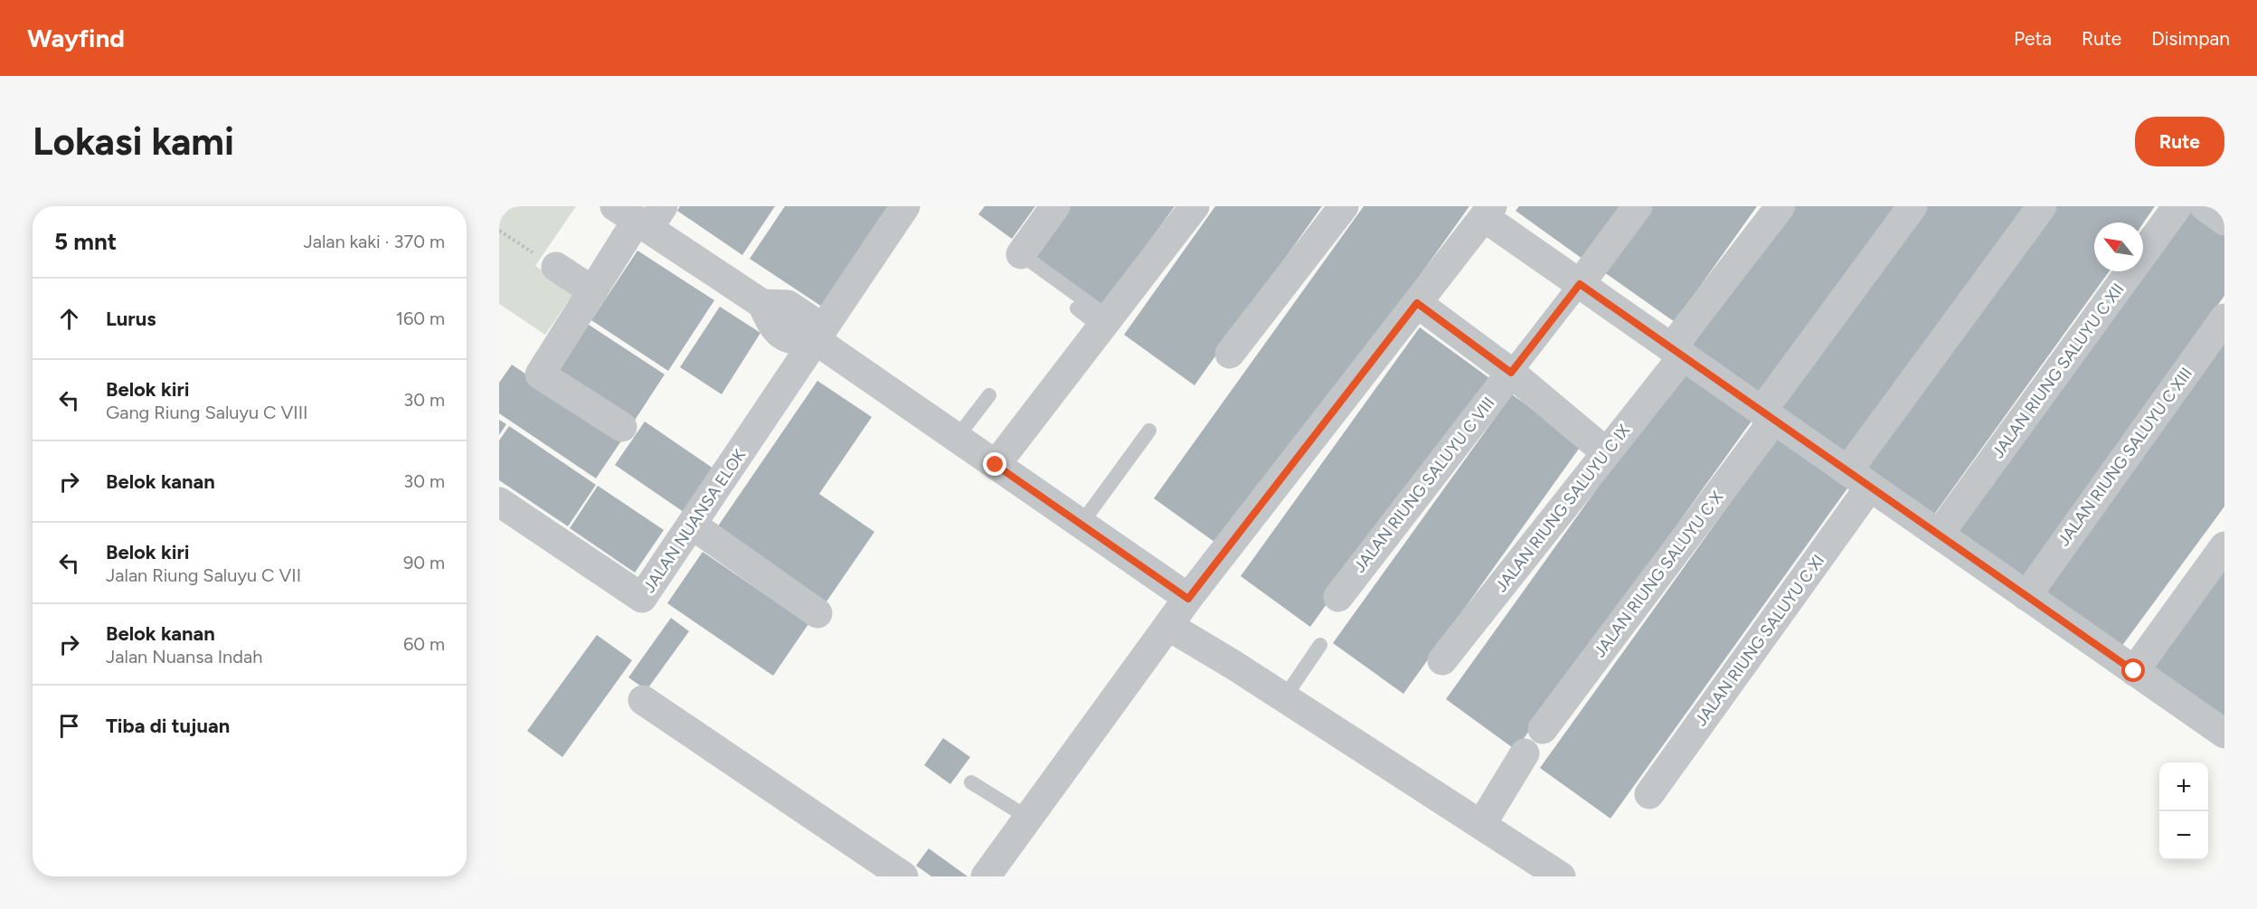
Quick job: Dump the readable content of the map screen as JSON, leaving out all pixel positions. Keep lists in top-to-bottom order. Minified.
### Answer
{"streets":{"street":["JALAN RIUNG SALUYU C XII","JALAN RIUNG SALUYU C XIII","JALAN RIUNG SALUYU C VIII","JALAN RIUNG SALUYU C IX","JALAN NUANSA ELOK","JALAN RIUNG SALUYU C X","JALAN RIUNG SALUYU C XI"]},"north":"top left","page":{"header":"Wayfind","nav":["Peta","Rute","Disimpan"],"buttons":"Rute","title":"Lokasi kami","heading":["5 mnt","Jalan kaki · 370 m"],"list":[["Lurus","160 m"],["Belok kiri","Gang Riung Saluyu C VIII","30 m"],["Belok kanan","30 m"],["Belok kiri","Jalan Riung Saluyu C VII","90 m"],["Belok kanan","Jalan Nuansa Indah","60 m"],"Tiba di tujuan"],"map_buttons":["+","−"]}}
